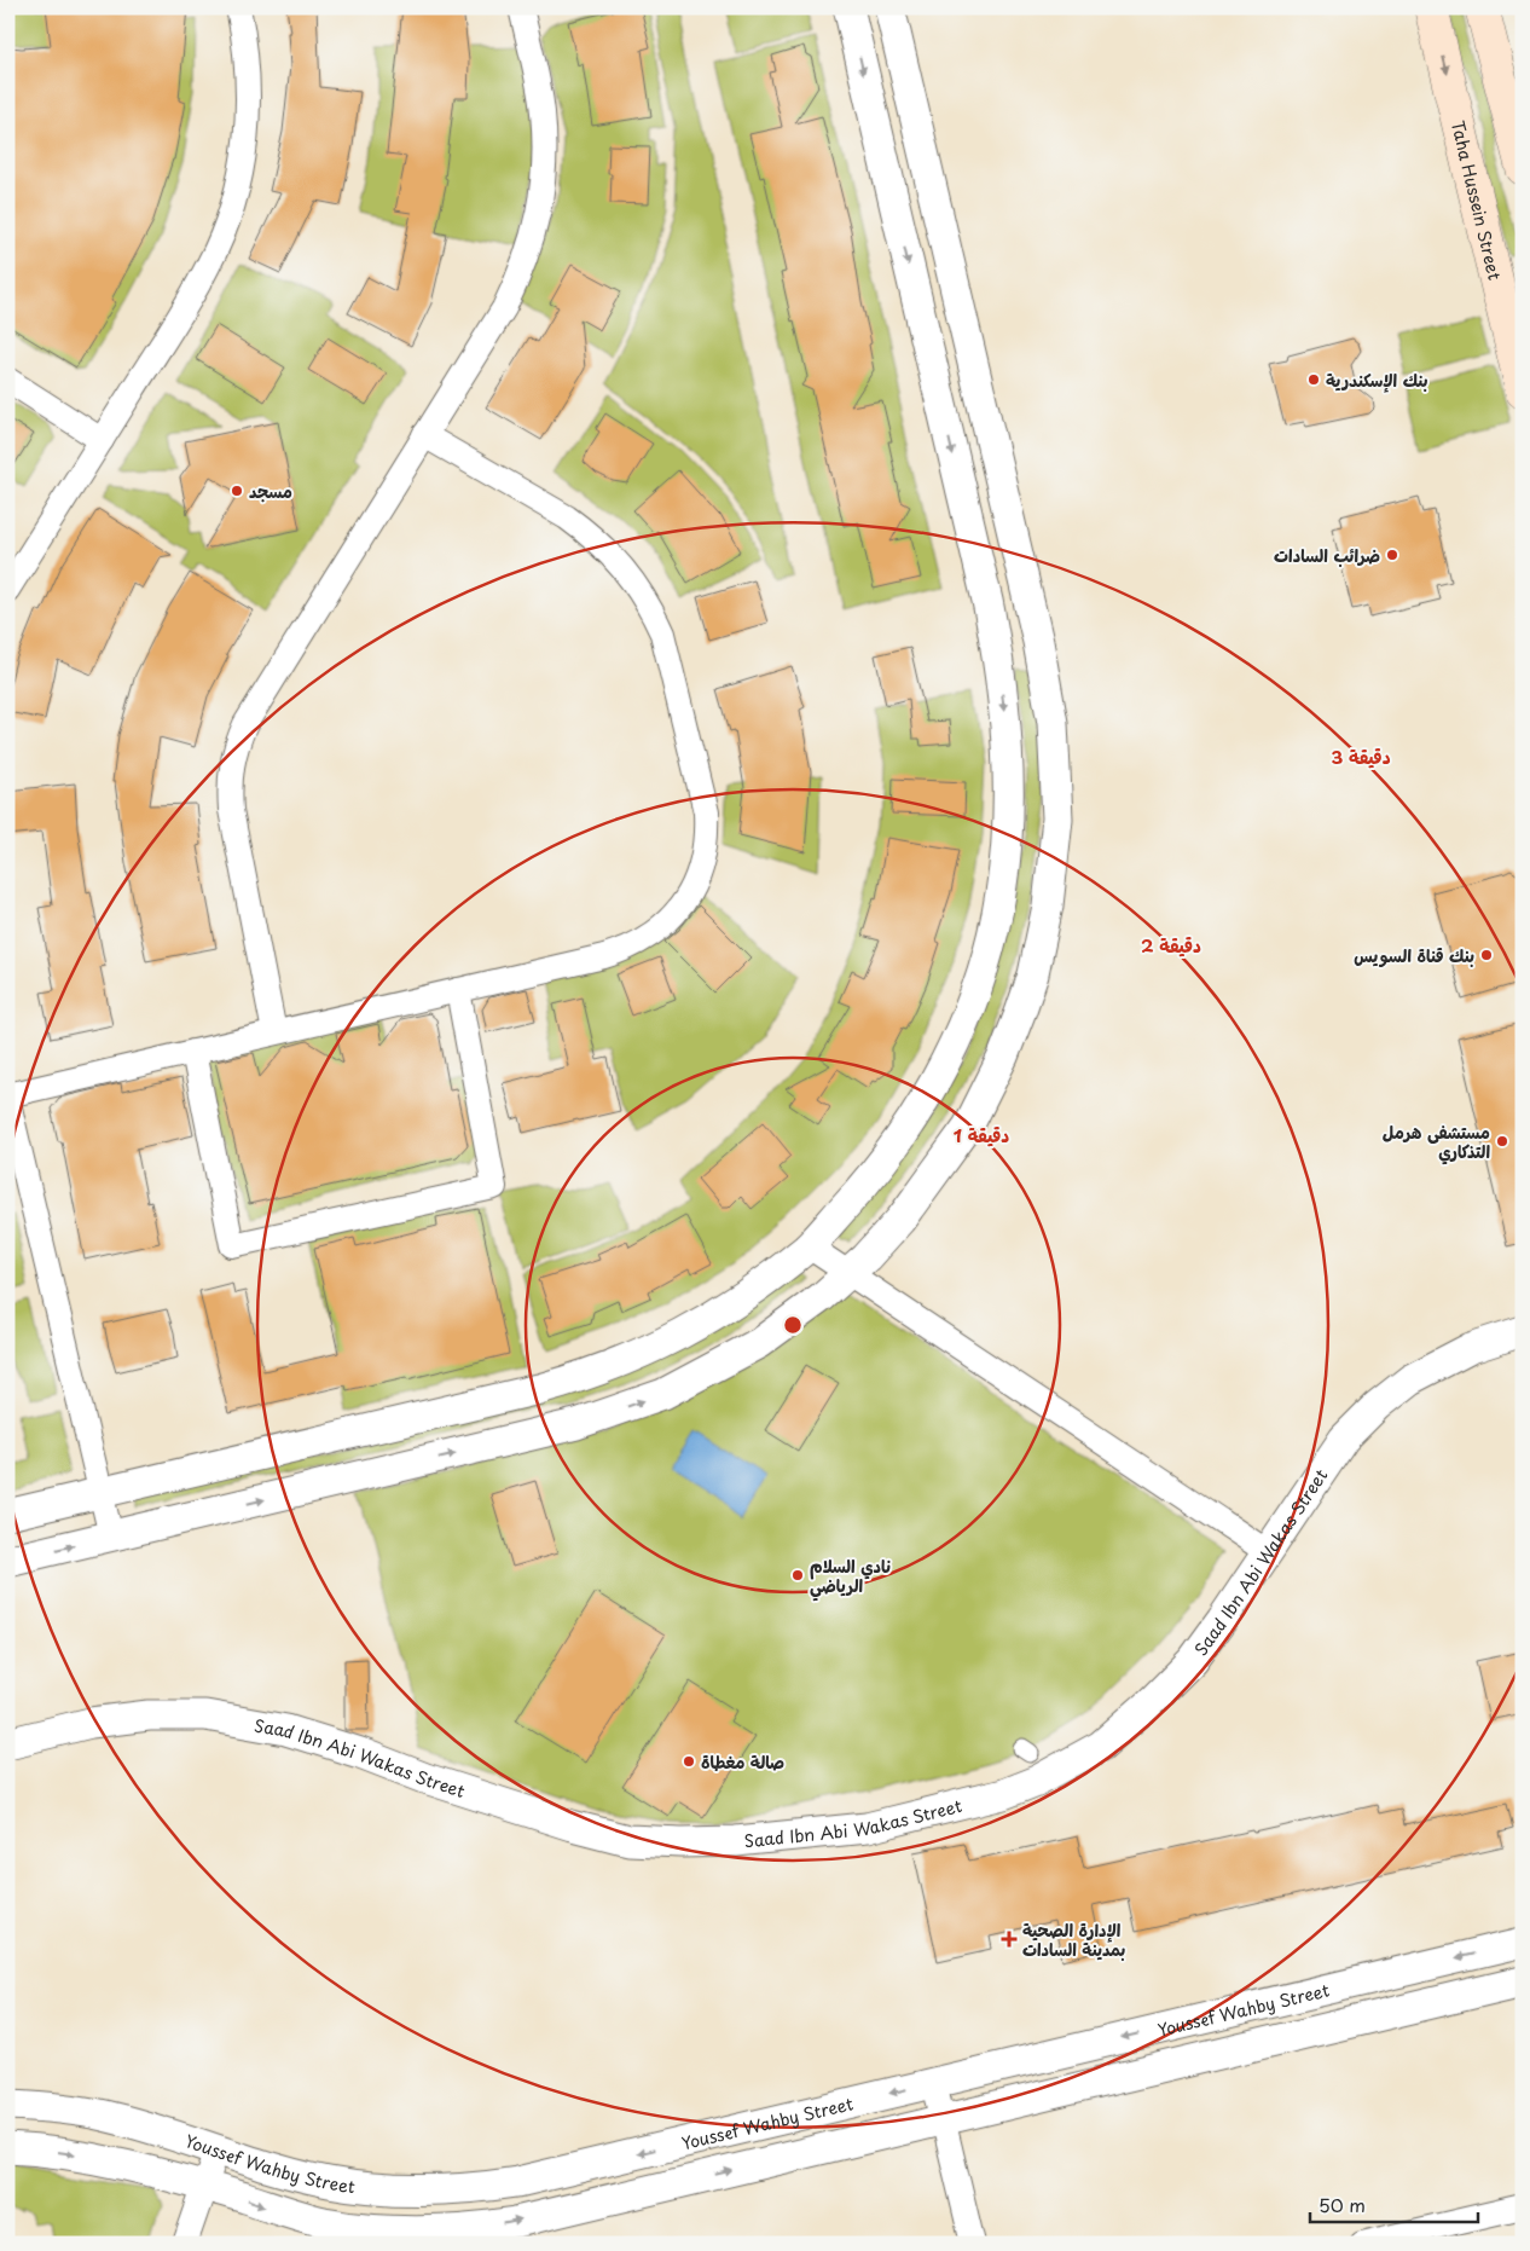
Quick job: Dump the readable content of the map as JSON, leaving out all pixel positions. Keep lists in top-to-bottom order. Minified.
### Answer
{"streets":{"main road":["Taha Hussein Street"],"street":["Saad Ibn Abi Wakas Street","Youssef Wahby Street"]},"places":{"other":["بنك الإسكندرية","مسجد","ضرائب السادات","بنك قناة السويس","مستشفى هرمل التذكاري","نادي السلام الرياضي","صالة مغطاة"],"health":["الإدارة الصحية بمدينة السادات"]},"scale_bar":"50 m","rings":["3 دقيقة","2 دقيقة","1 دقيقة"]}
